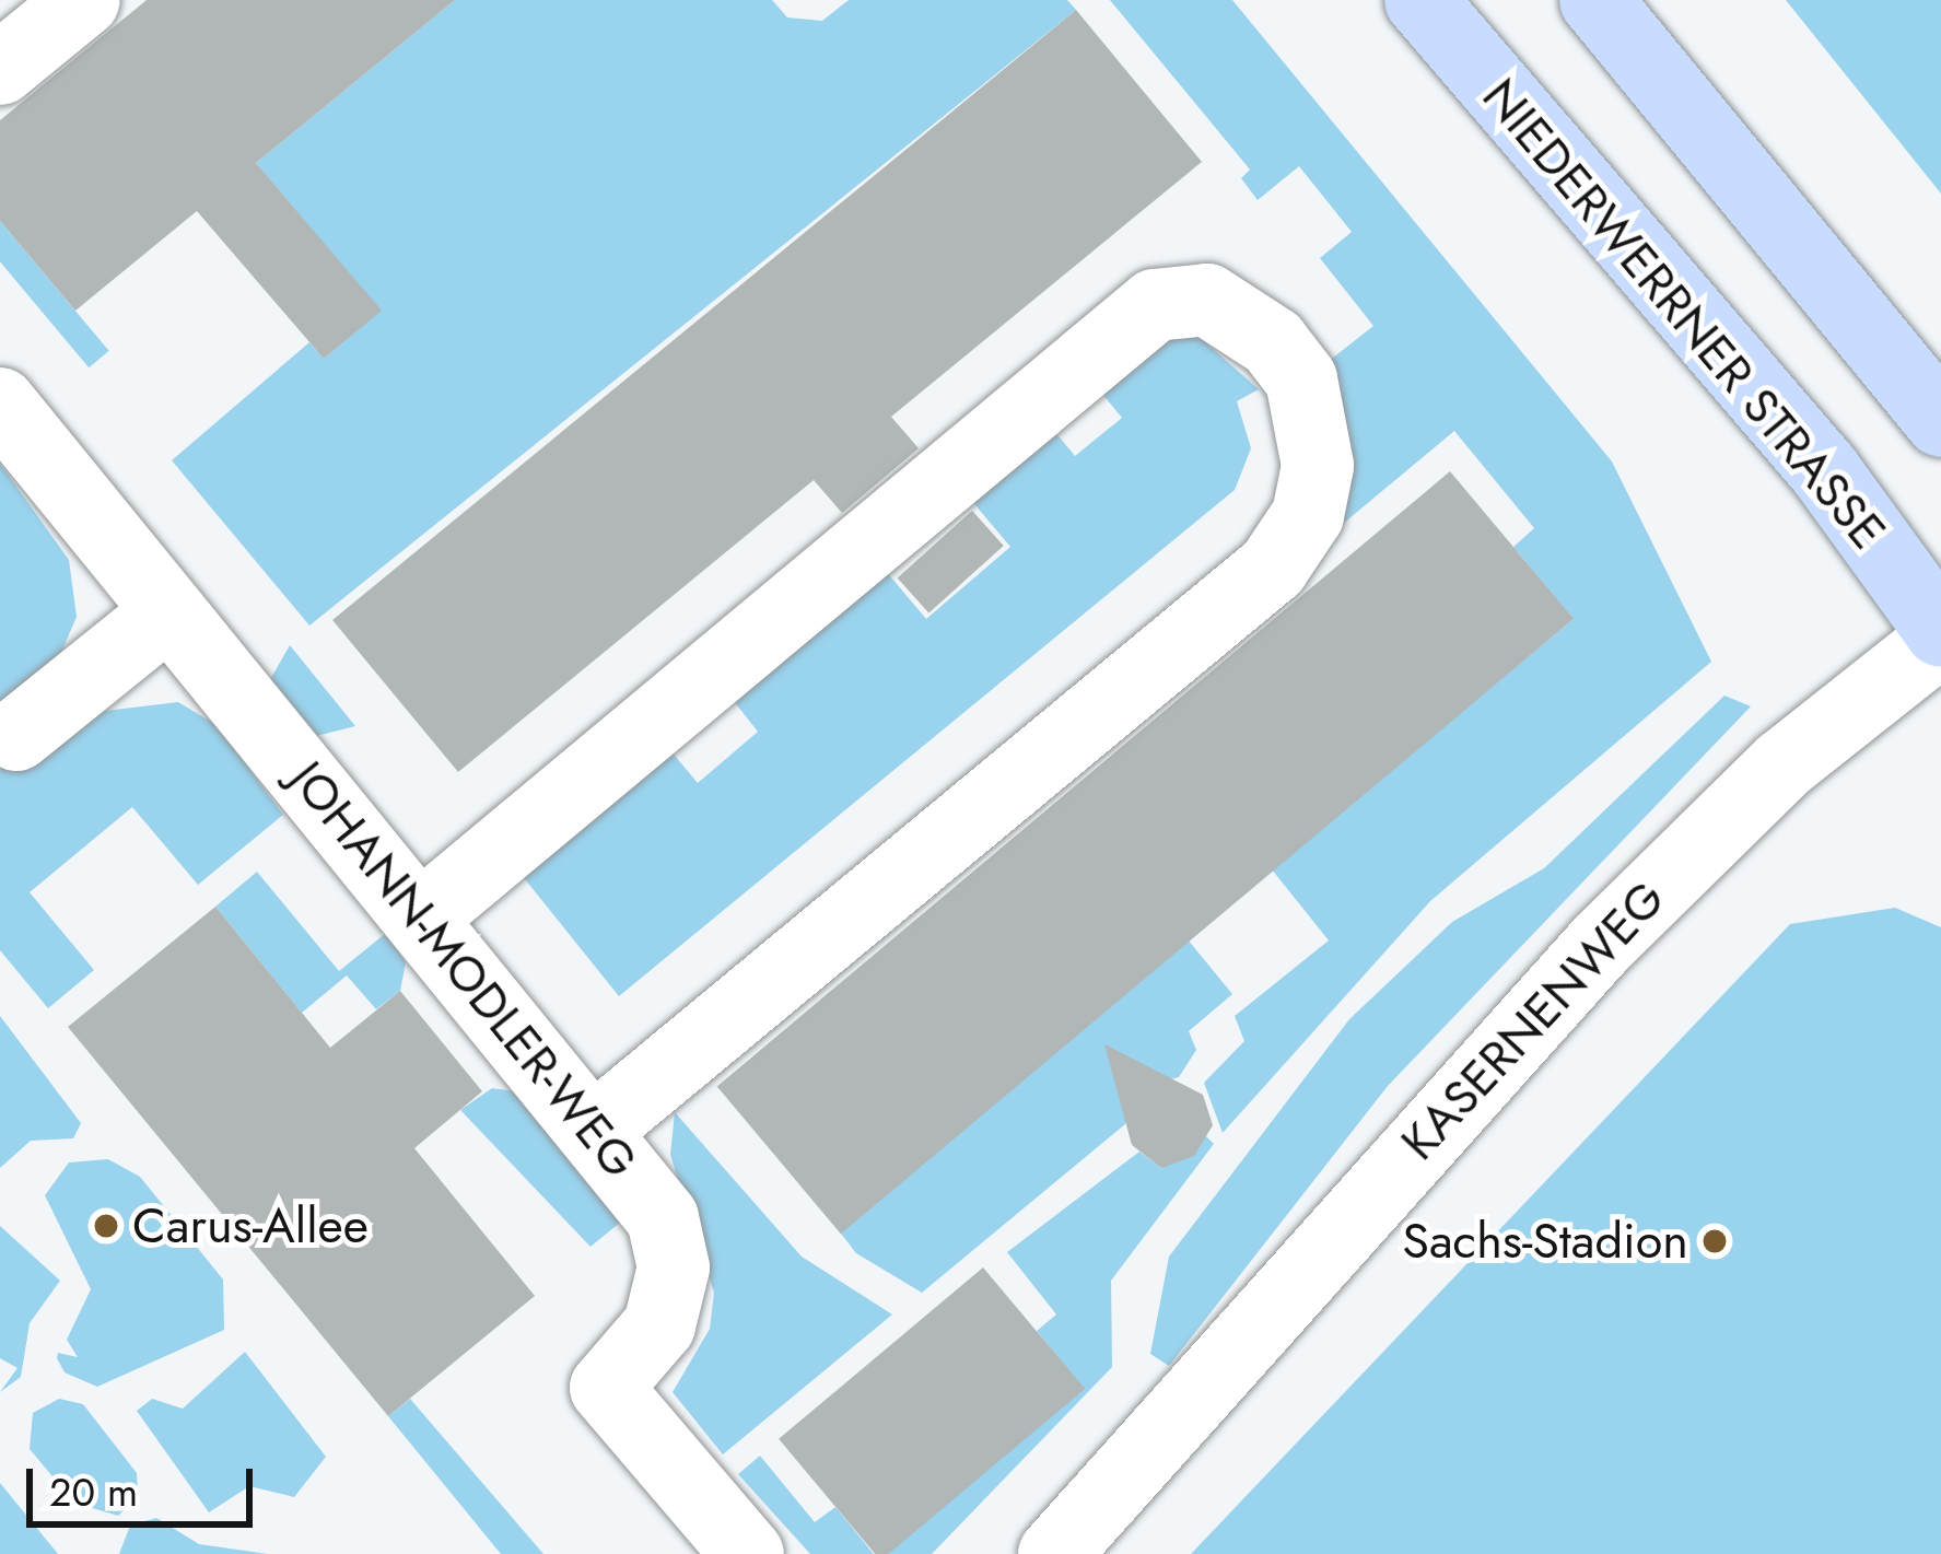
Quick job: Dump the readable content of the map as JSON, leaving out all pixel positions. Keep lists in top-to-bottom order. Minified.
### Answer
{"streets":{"main road":["NIEDERWERRNER STRASSE"],"street":["JOHANN-MODLER-WEG","KASERNENWEG"]},"crossings":[["NIEDERWERRNER STRASSE","KASERNENWEG"]],"places":["Carus-Allee","Sachs-Stadion"],"scale_bar":"20 m"}
